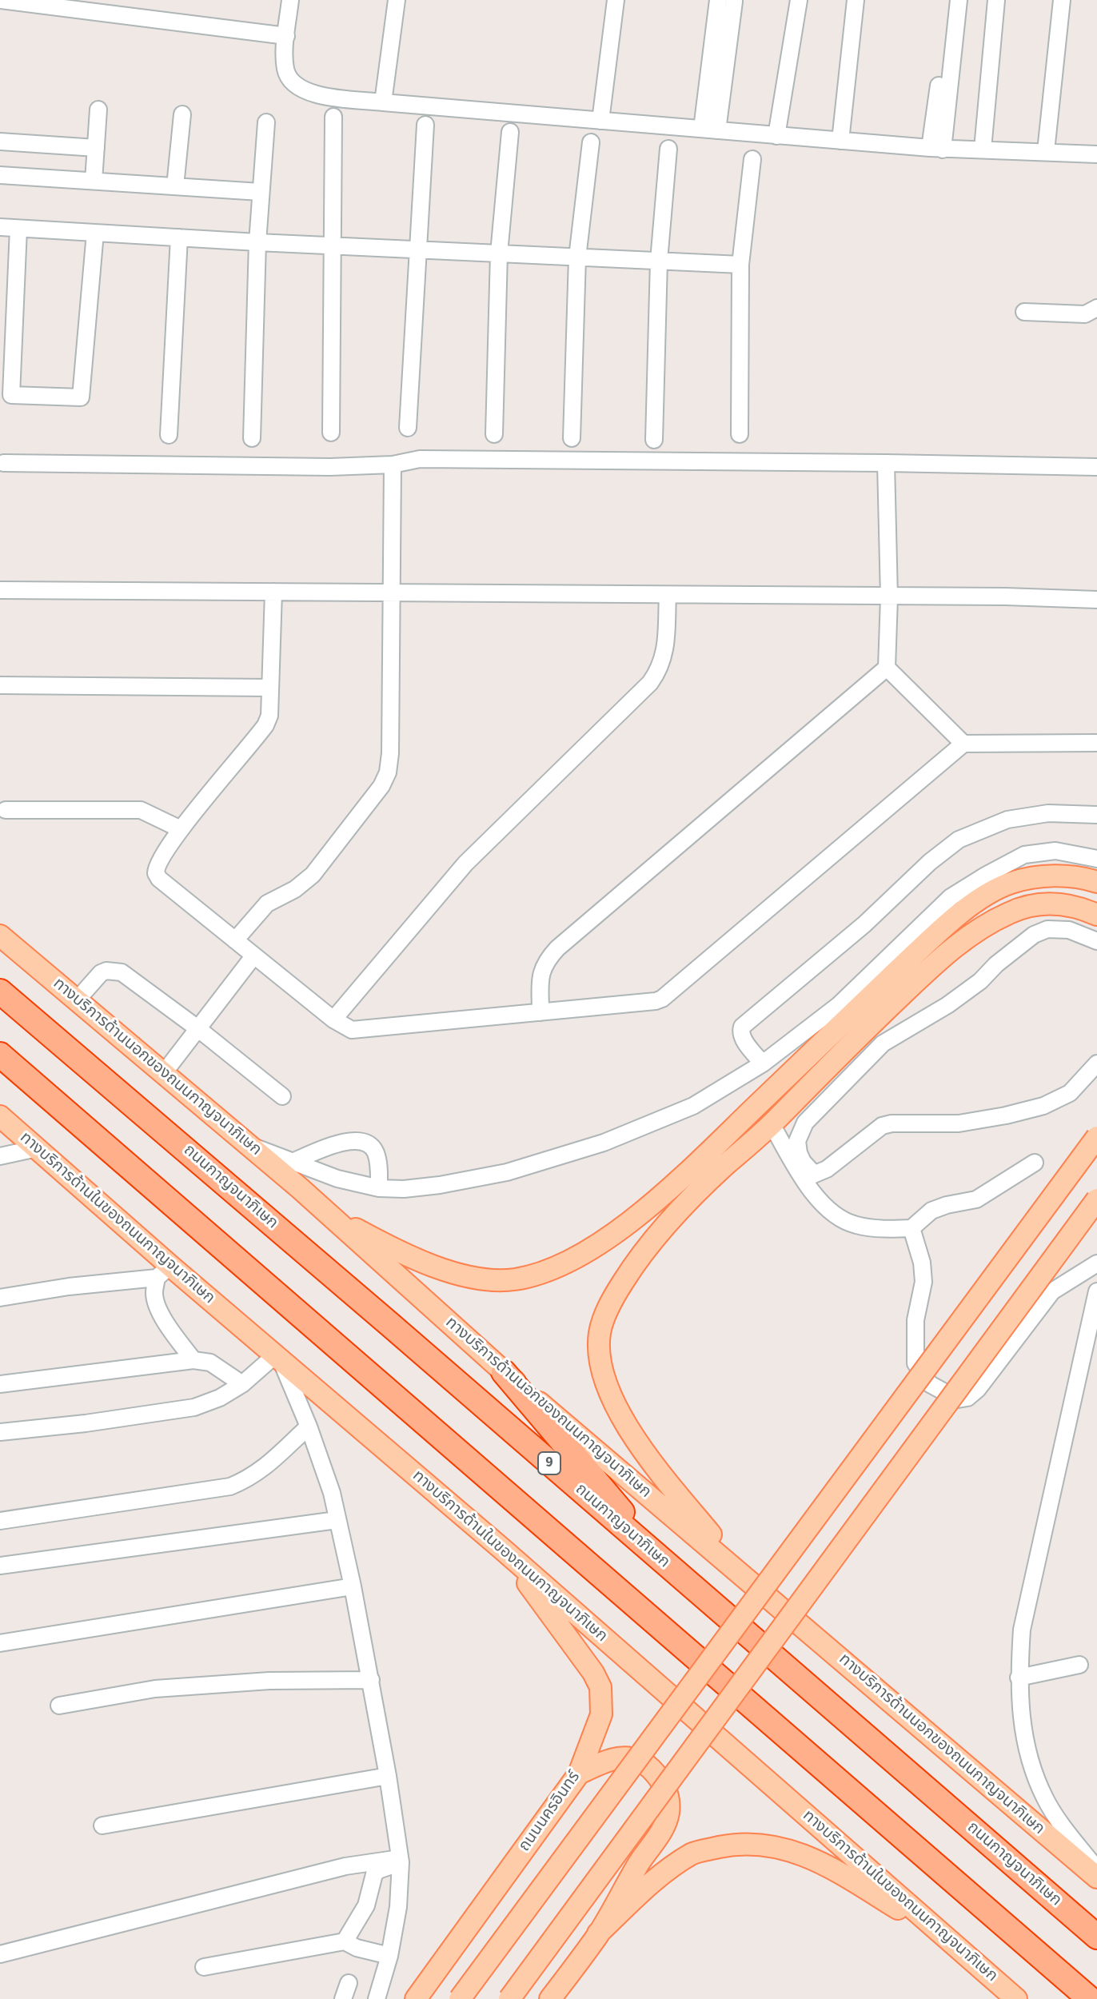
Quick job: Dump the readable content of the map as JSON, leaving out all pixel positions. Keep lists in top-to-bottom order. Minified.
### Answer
{"streets":{"highway":["ถนนกาญจนาภิเษก","9"],"main road":["ทางบริการด้านนอกของถนนกาญจนาภิเษก","ทางบริการด้านในของถนนกาญจนาภิเษก","ถนนนครอินทร์"]},"crossings":[["ทางบริการด้านในของถนนกาญจนาภิเษก","ถนนนครอินทร์"]]}
